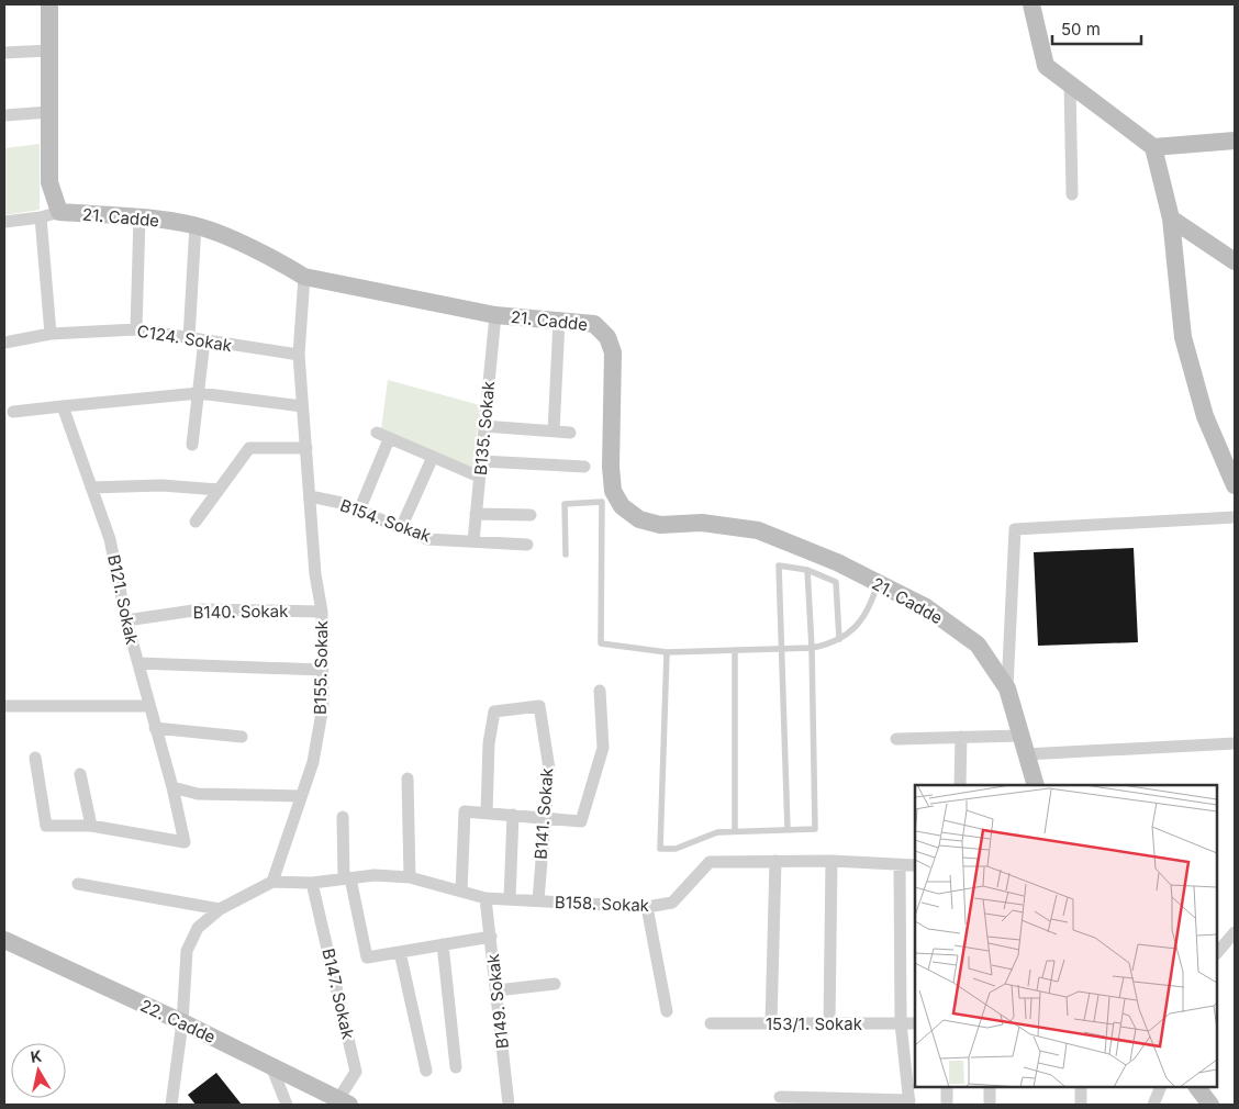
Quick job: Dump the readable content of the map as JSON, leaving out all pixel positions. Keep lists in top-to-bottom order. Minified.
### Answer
{"streets":{"main road":["21. Cadde","22. Cadde"],"street":["C124. Sokak","B135. Sokak","B154. Sokak","B121. Sokak","B140. Sokak","B155. Sokak","B141. Sokak","B158. Sokak","B147. Sokak","B149. Sokak","153/1. Sokak"]},"crossings":[["21. Cadde","B135. Sokak"],["21. Cadde","B155. Sokak"],["C124. Sokak","B155. Sokak"],["B135. Sokak","B154. Sokak"],["B154. Sokak","B155. Sokak"],["B121. Sokak","B140. Sokak"],["B140. Sokak","B155. Sokak"],["B155. Sokak","B158. Sokak"],["B141. Sokak","B158. Sokak"],["B158. Sokak","B147. Sokak"],["B158. Sokak","B149. Sokak"],["B147. Sokak","22. Cadde"]],"scale_bar":"50 m","north":"top"}
